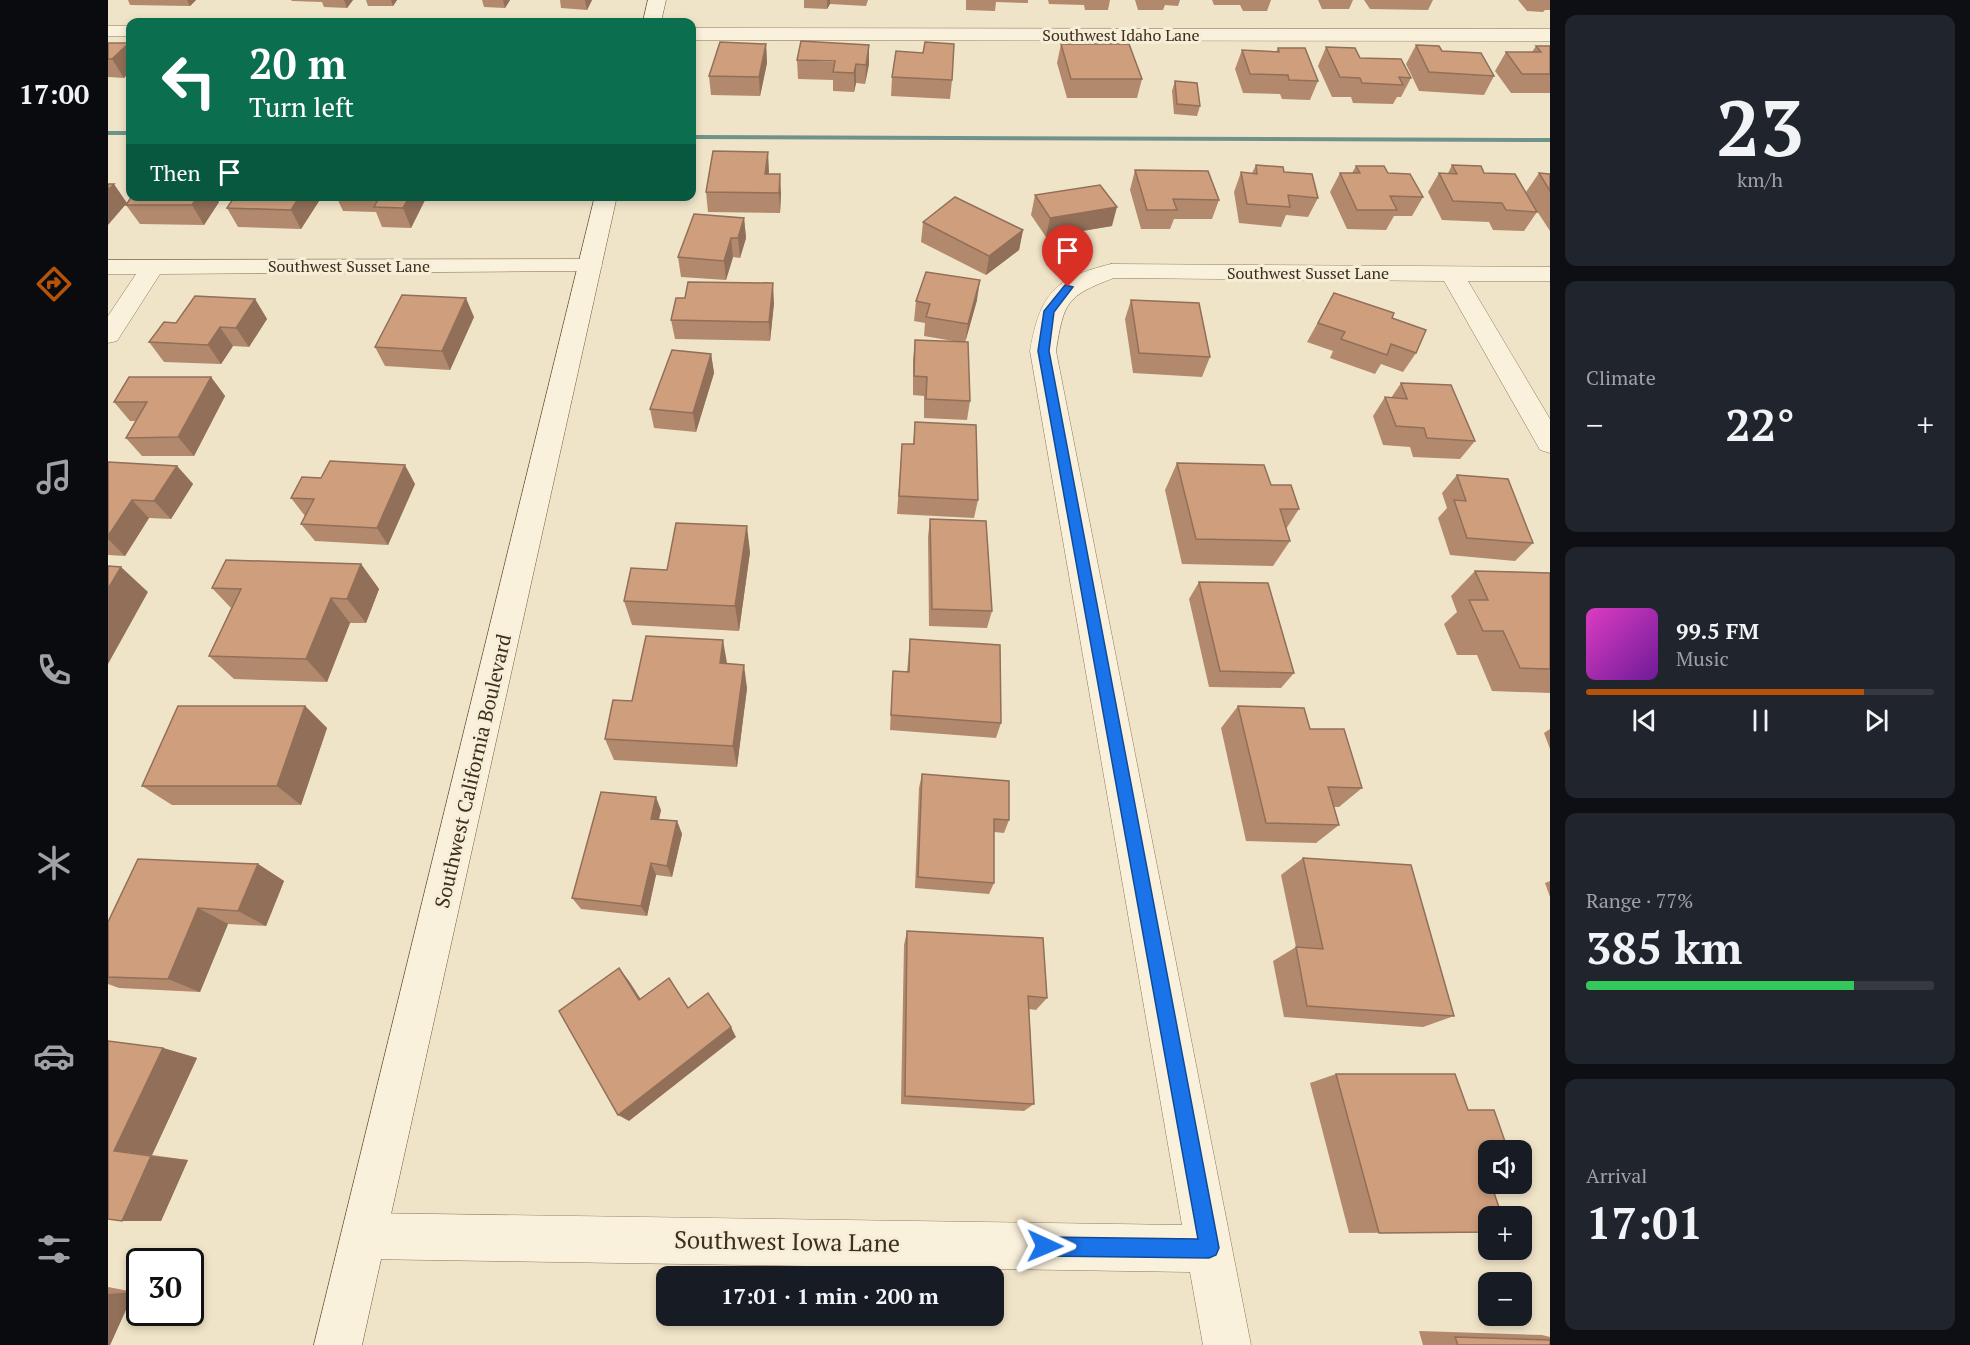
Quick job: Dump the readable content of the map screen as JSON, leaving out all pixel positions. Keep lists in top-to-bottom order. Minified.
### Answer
{"streets":{"street":["Southwest Idaho Lane","Southwest Susset Lane","Southwest California Boulevard","Southwest Iowa Lane"]},"crossings":[["Southwest Susset Lane","Southwest California Boulevard"],["Southwest Susset Lane","Southwest Iowa Lane"],["Southwest California Boulevard","Southwest Iowa Lane"]],"page":{"tabs":"17:00","tile":[["23","km/h"],"Climate",["Range · 77%","385 km"],["Arrival","17:01"]],"turn":["20 m","Turn left"],"then":"Then","heat":["−","22°","+"],"song":["99.5 FM","Music"],"map_buttons":["+","−"],"limit":"30","trip":"17:01 · 1 min · 200 m"}}
